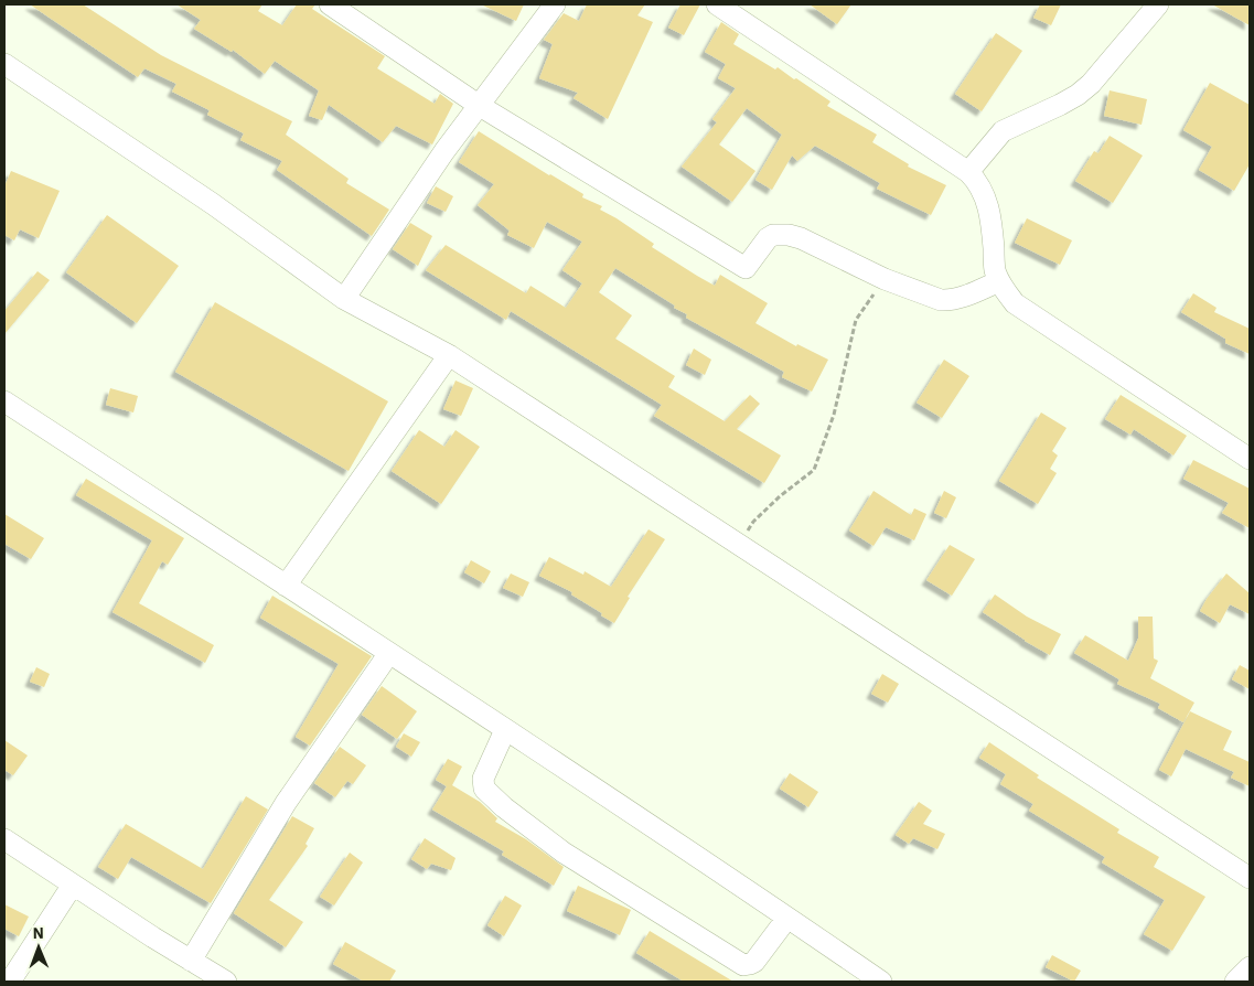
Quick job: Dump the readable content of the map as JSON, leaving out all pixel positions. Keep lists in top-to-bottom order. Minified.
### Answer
{"north":"top"}
